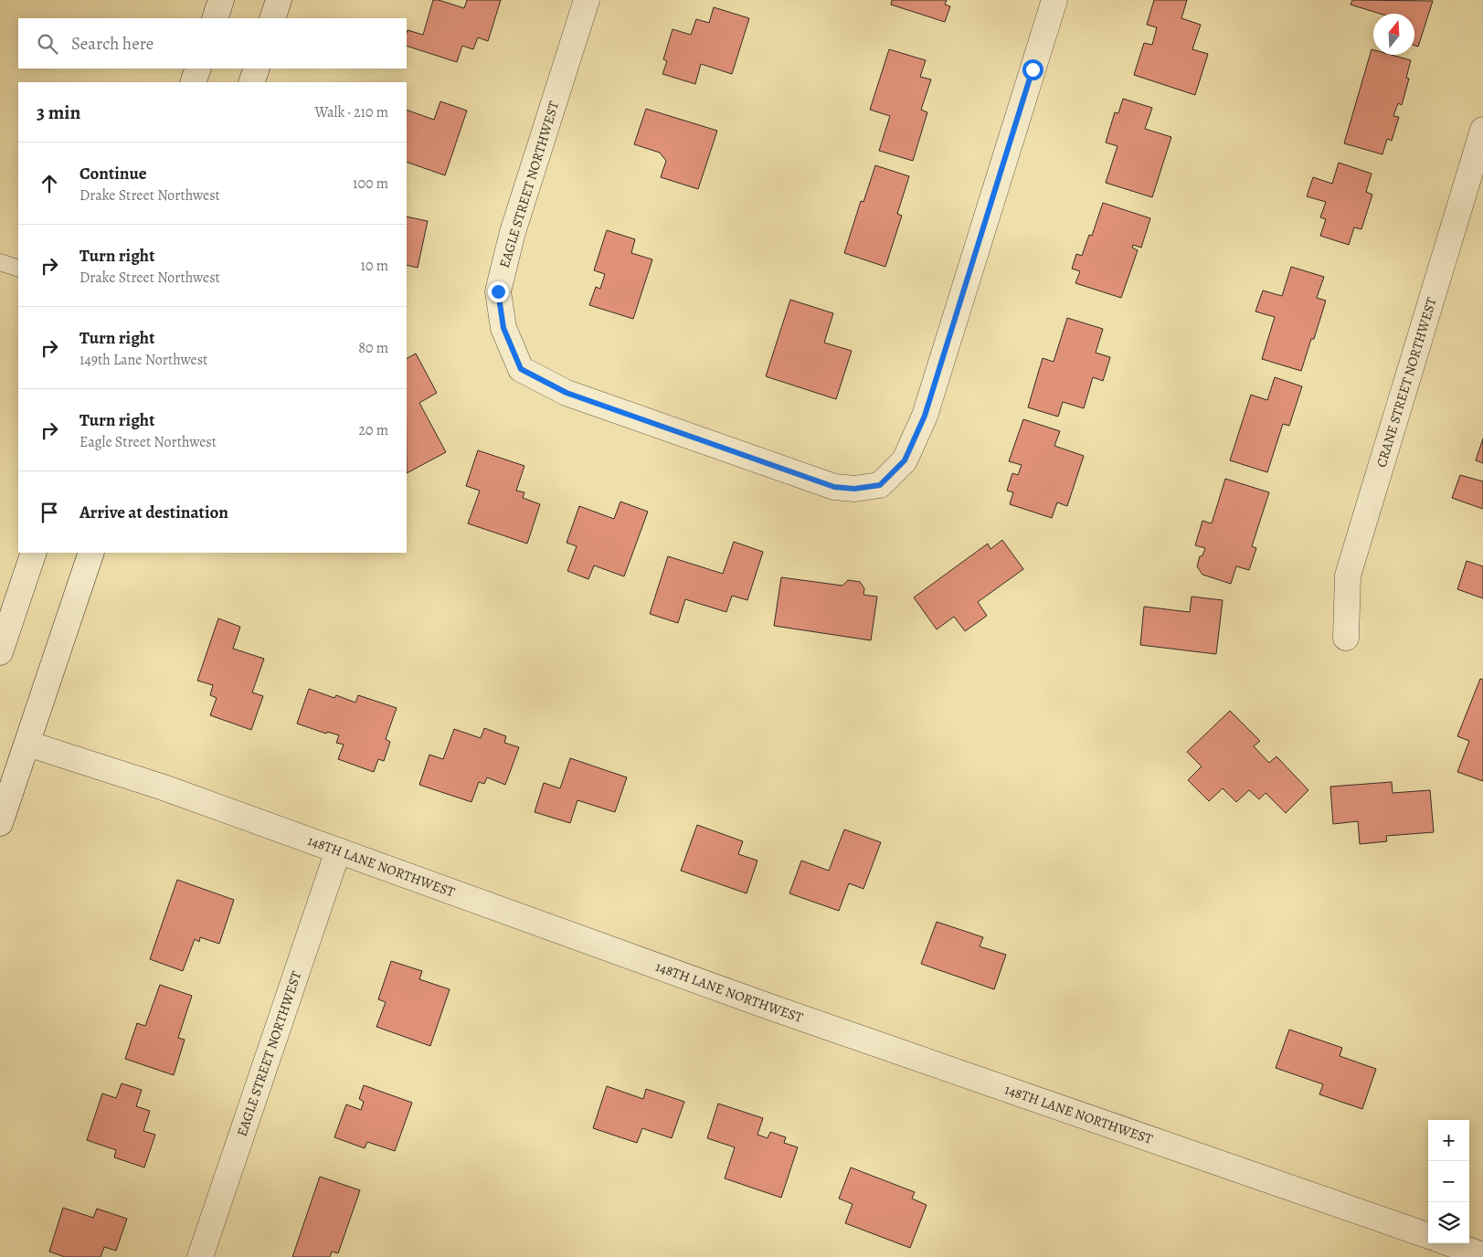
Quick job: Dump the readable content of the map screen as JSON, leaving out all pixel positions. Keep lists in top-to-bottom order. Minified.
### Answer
{"streets":{"street":["EAGLE STREET NORTHWEST","CRANE STREET NORTHWEST","148TH LANE NORTHWEST"]},"crossings":[["EAGLE STREET NORTHWEST","148TH LANE NORTHWEST"]],"north":"top","page":{"search":"Search here","heading":["3 min","Walk · 210 m"],"list":[["Continue","Drake Street Northwest","100 m"],["Turn right","Drake Street Northwest","10 m"],["Turn right","149th Lane Northwest","80 m"],["Turn right","Eagle Street Northwest","20 m"],"Arrive at destination"],"map_buttons":["+","−"]}}
